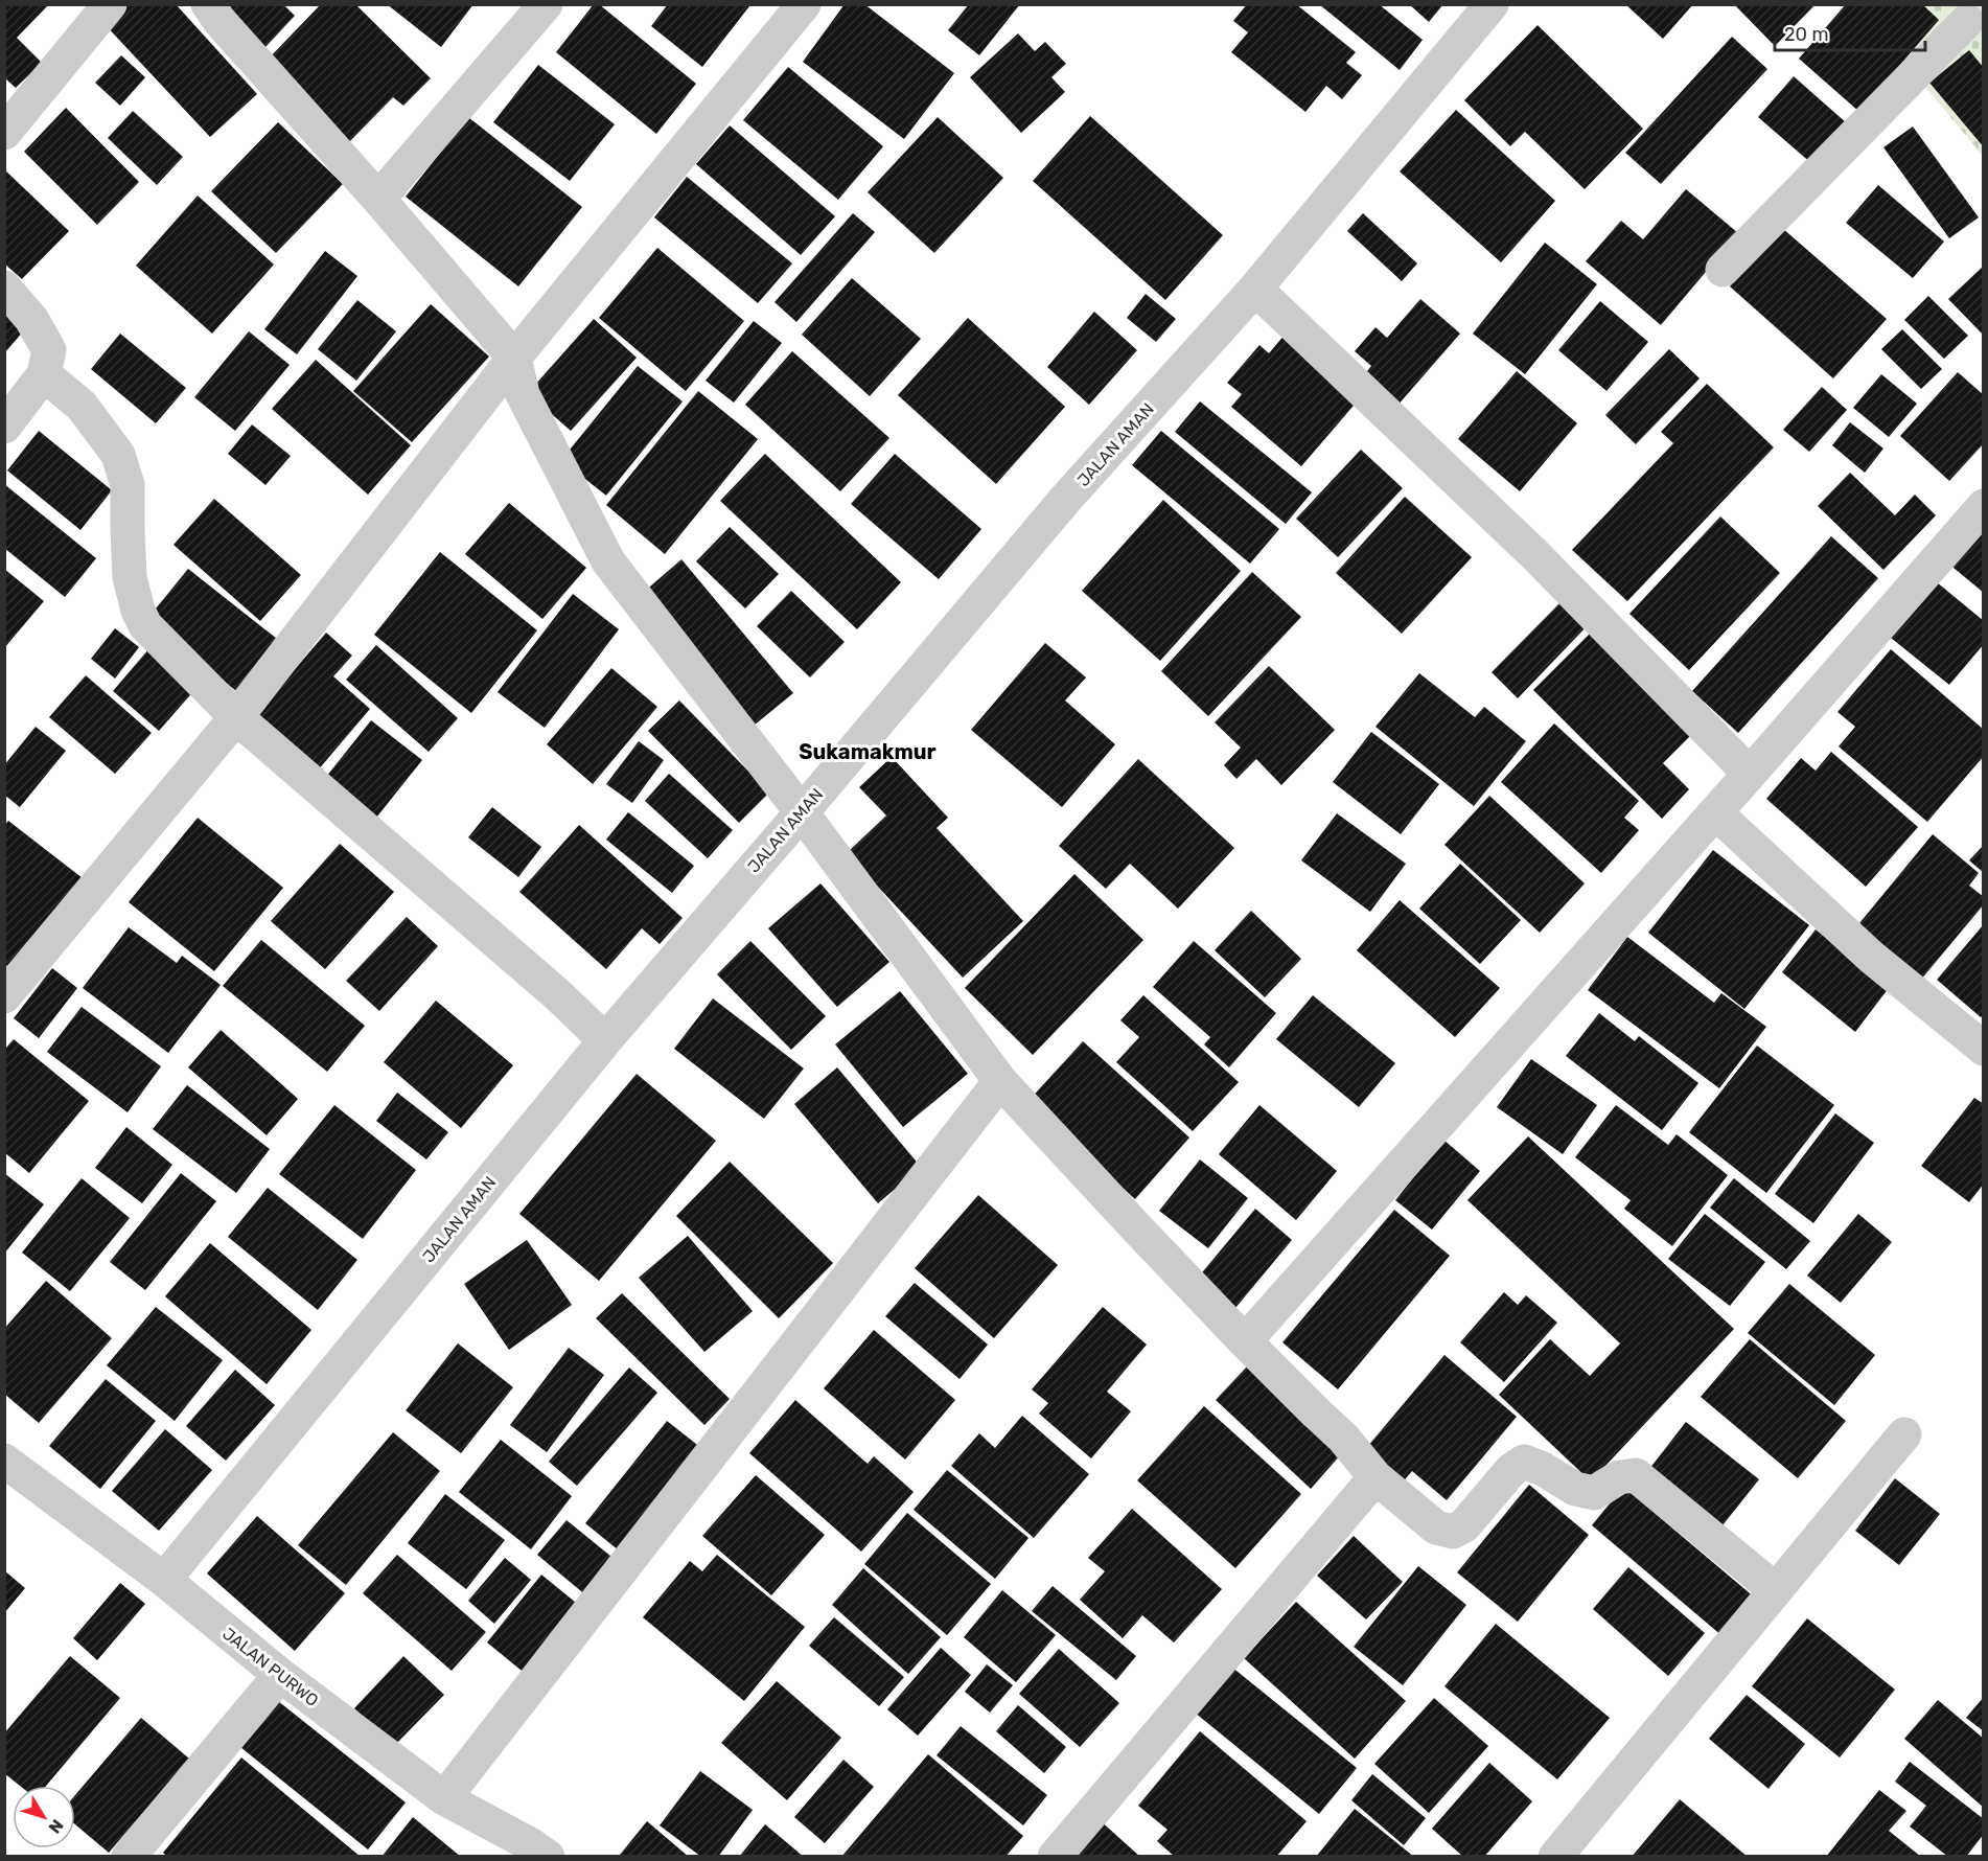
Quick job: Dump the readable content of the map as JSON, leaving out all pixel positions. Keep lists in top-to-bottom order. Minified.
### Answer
{"streets":{"street":["JALAN AMAN","JALAN PURWO"]},"crossings":[["JALAN AMAN","JALAN PURWO"]],"districts":["Sukamakmur"],"scale_bar":"20 m","north":"bottom right"}
